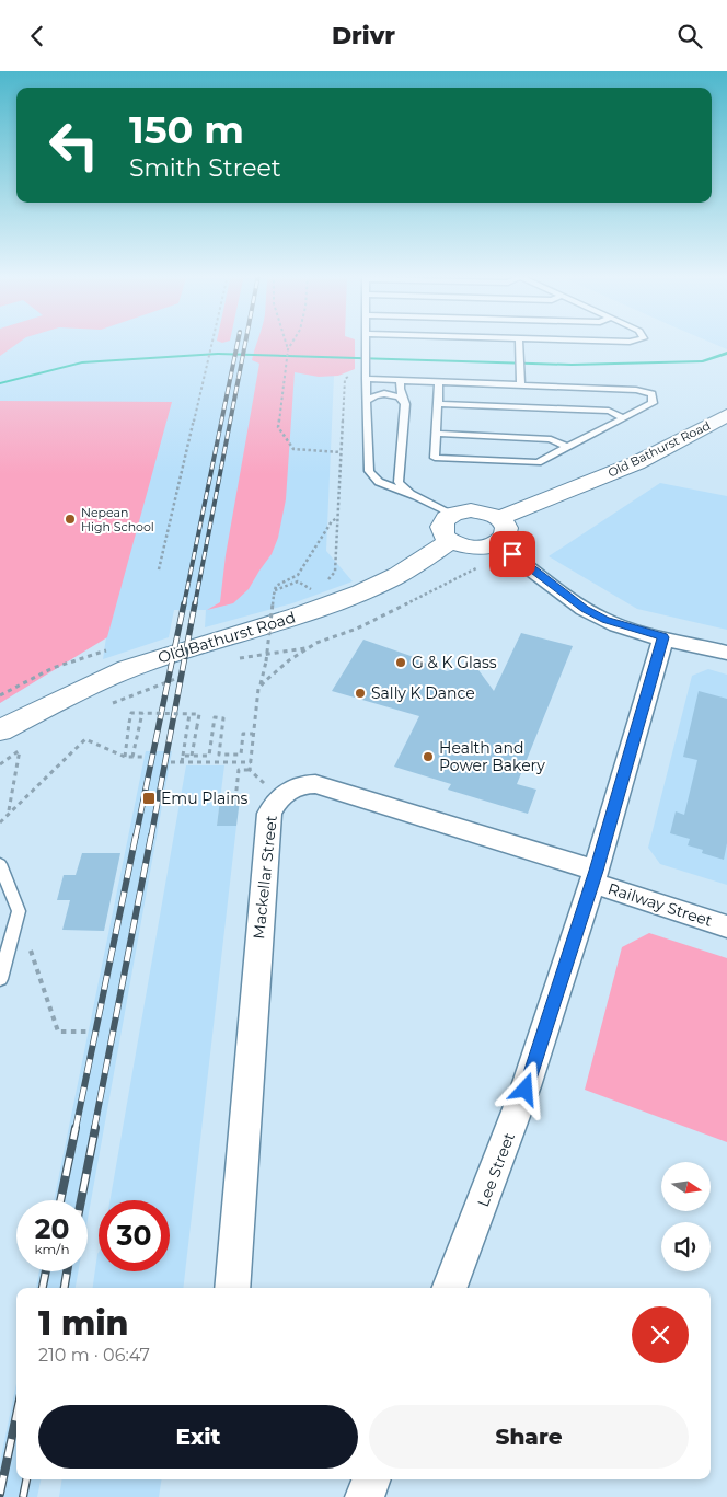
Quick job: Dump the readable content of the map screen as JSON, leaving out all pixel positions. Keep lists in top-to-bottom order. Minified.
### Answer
{"streets":{"main road":["Old Bathurst Road"],"street":["Mackellar Street","Railway Street","Lee Street"]},"crossings":[["Mackellar Street","Railway Street"],["Mackellar Street","Lee Street"],["Railway Street","Lee Street"]],"places":{"other":["Nepean High School","G & K Glass","Sally K Dance","Health and Power Bakery"],"transit":["Emu Plains"]},"north":"right","page":{"header":"Drivr","turn":["150 m","Smith Street"],"speed":"20 km/h","limit":"30","heading":["1 min","210 m · 06:47"],"buttons":["Exit","Share"]}}
